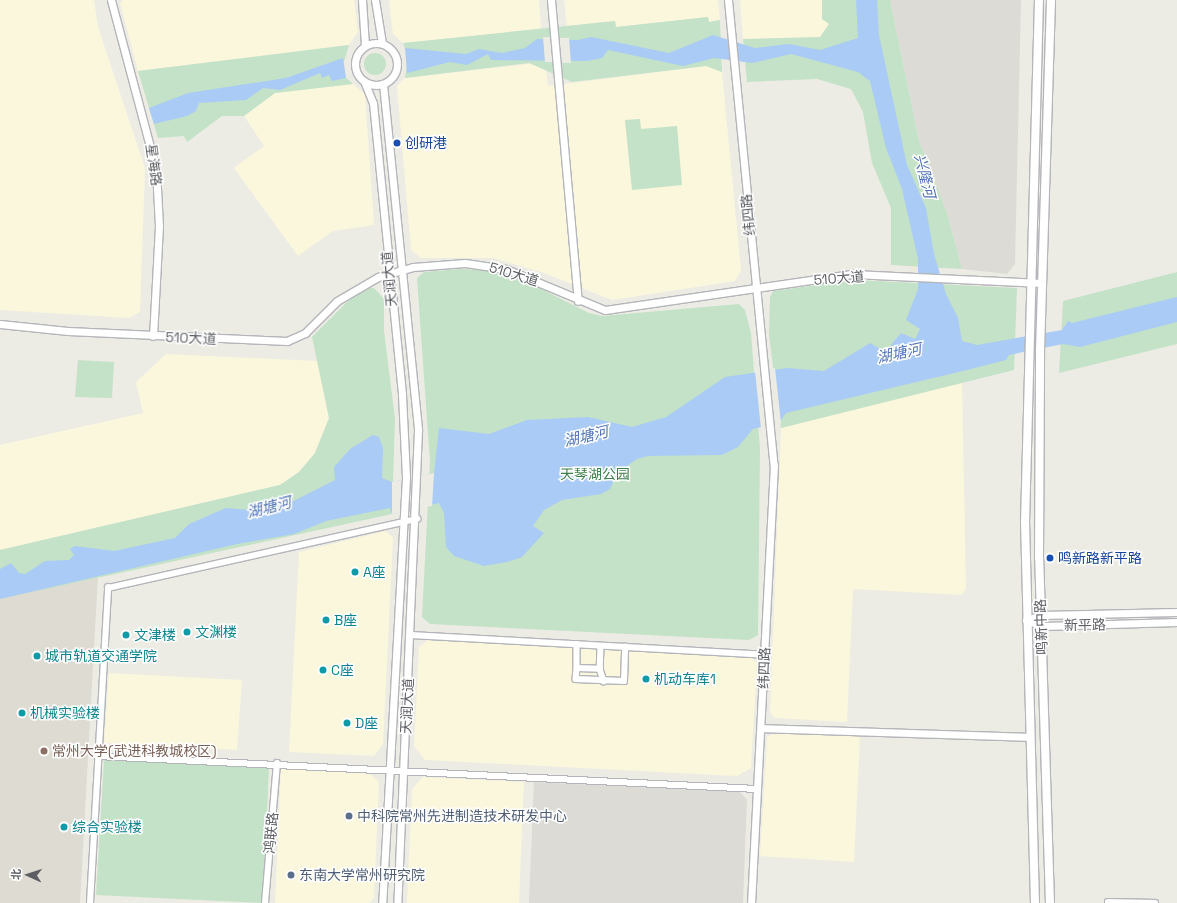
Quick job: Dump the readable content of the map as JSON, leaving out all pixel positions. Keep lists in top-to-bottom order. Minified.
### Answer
{"streets":{"main road":["鸣新中路"],"street":["星海路","纬四路","510大道","天润大道","新平路","鸿联路"]},"crossings":[["星海路","510大道"],["纬四路","510大道"],["510大道","天润大道"],["510大道","鸣新中路"],["新平路","鸣新中路"]],"water":["兴隆河","湖塘河"],"parks":["天琴湖公园"],"places":["创研港","鸣新路新平路","A座","B座","文渊楼","文津楼","城市轨道交通学院","C座","机动车库1","机械实验楼","D座","常州大学(武进科教城校区)","中科院常州先进制造技术研发中心","综合实验楼","东南大学常州研究院"],"north":"left"}
